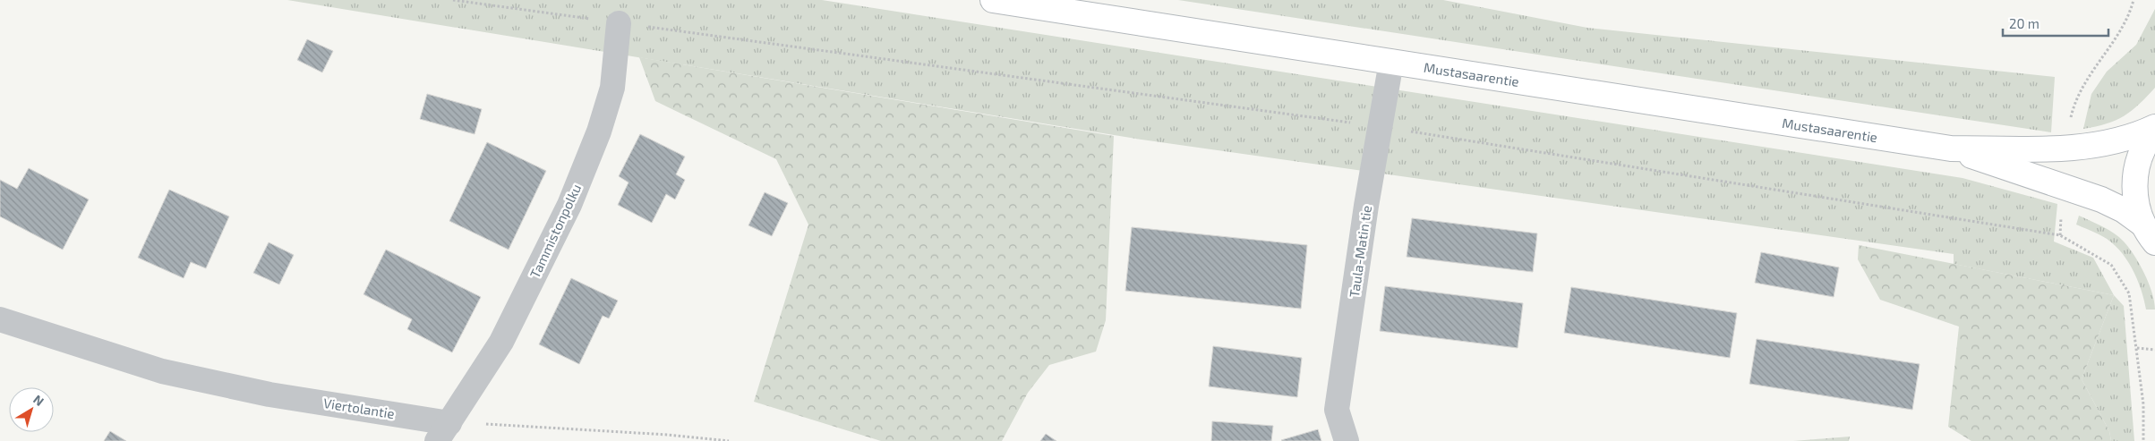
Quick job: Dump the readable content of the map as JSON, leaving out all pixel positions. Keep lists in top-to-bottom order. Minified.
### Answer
{"streets":{"main road":["Mustasaarentie"],"street":["Tammistonpolku","Taula-Matin tie","Viertolantie"]},"crossings":[["Mustasaarentie","Taula-Matin tie"],["Tammistonpolku","Viertolantie"]],"scale_bar":"20 m","north":"top right"}
